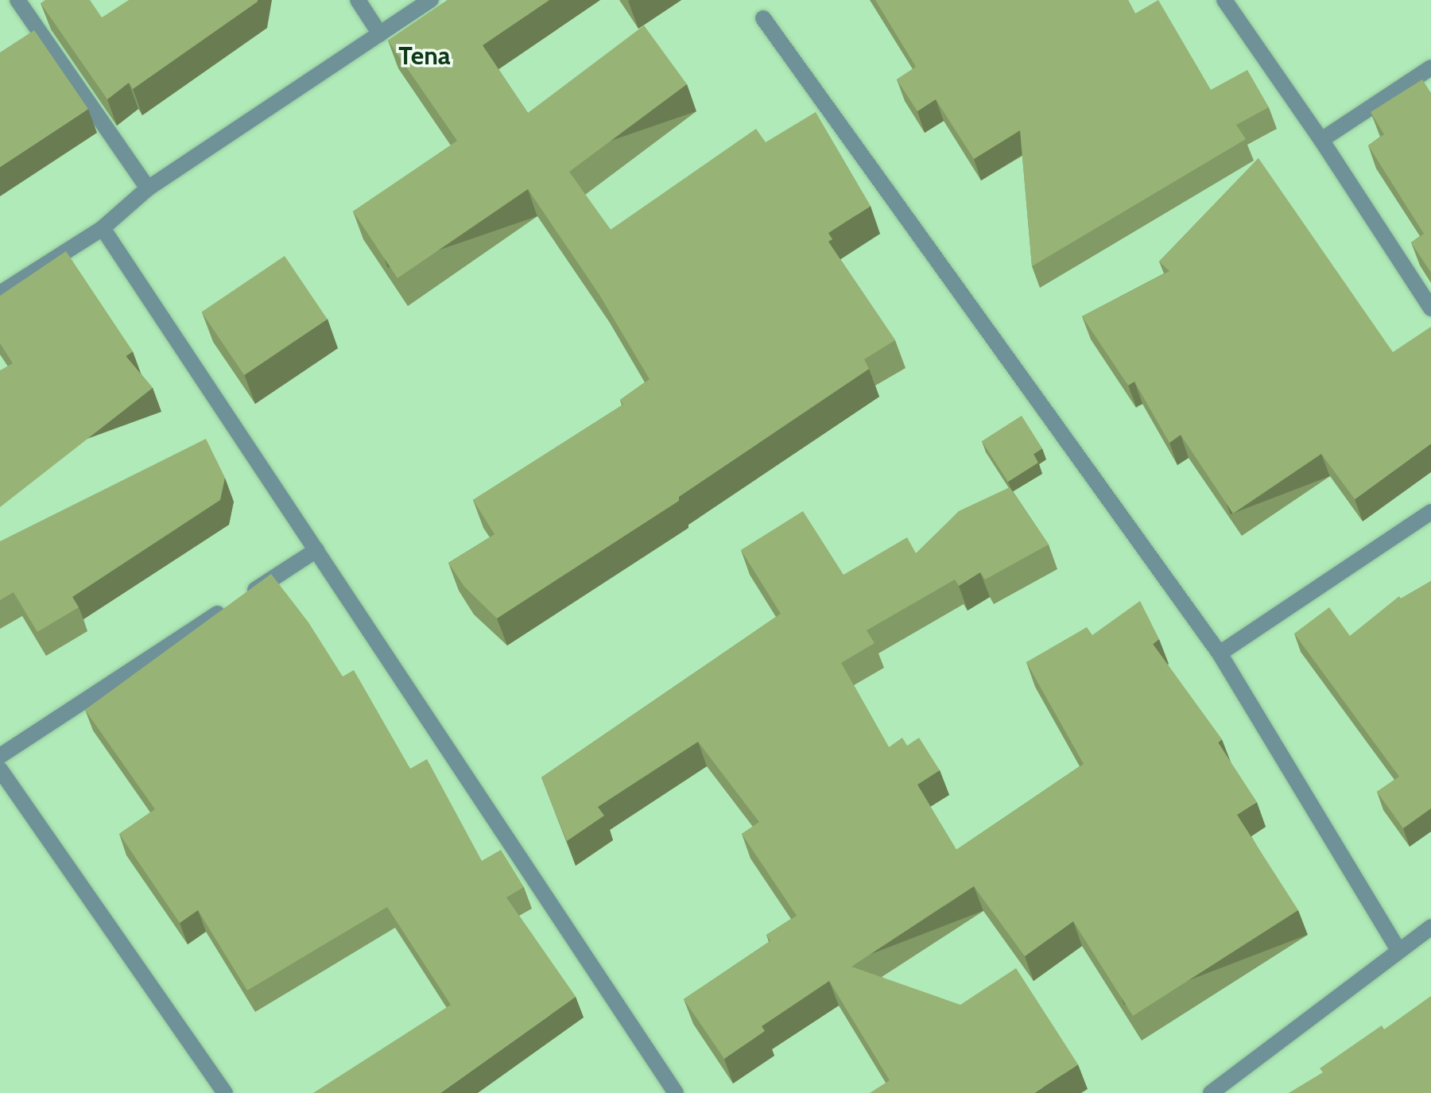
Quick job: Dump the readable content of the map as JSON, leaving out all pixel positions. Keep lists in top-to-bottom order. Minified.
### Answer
{"districts":["Tena"]}
